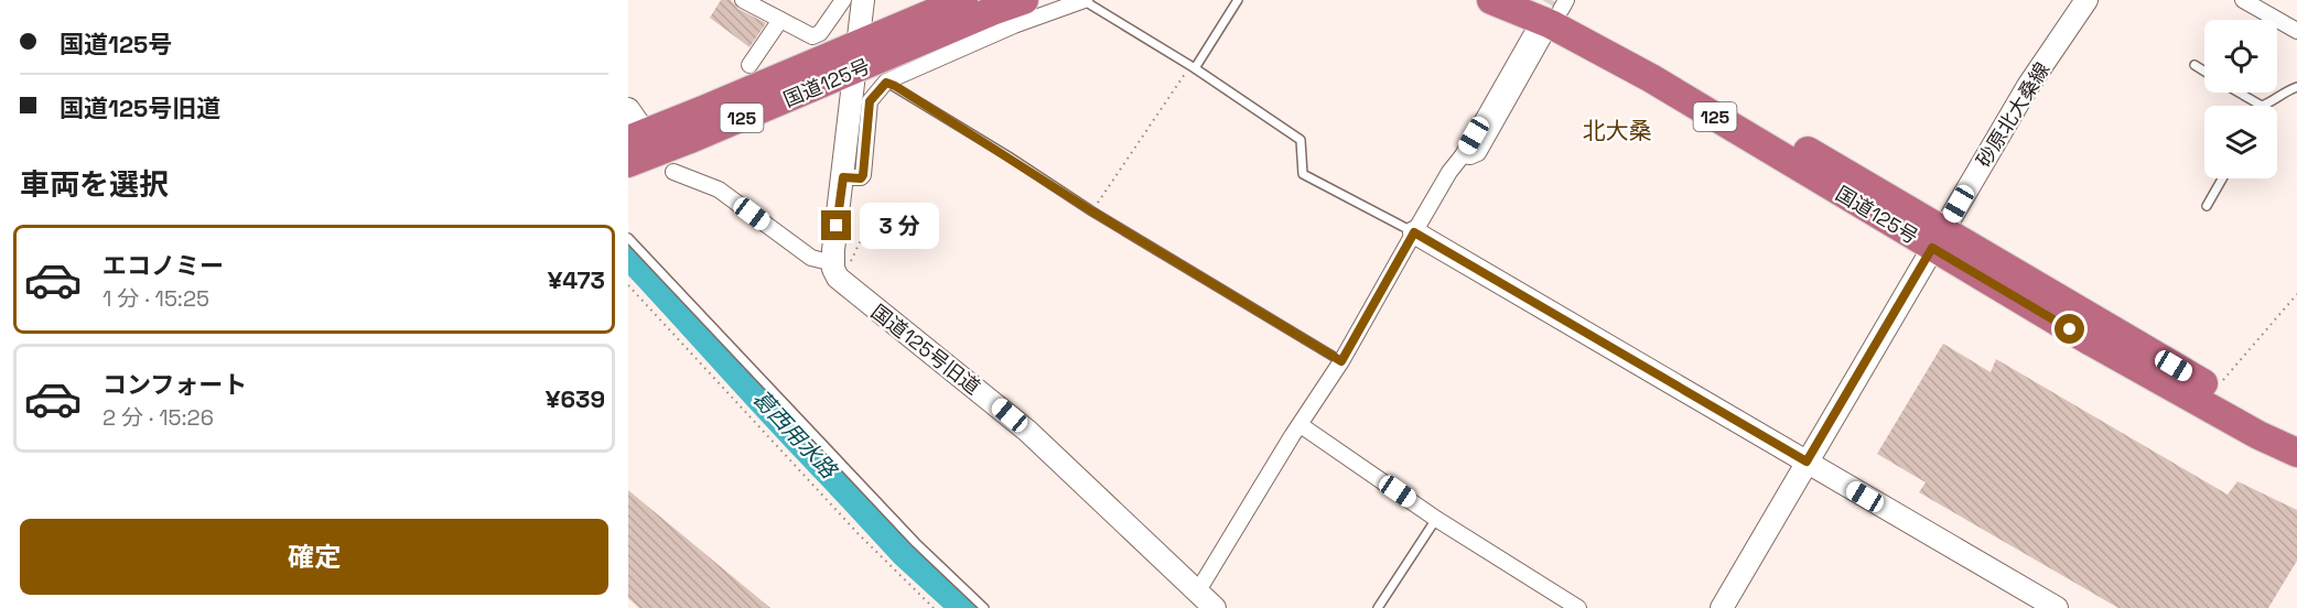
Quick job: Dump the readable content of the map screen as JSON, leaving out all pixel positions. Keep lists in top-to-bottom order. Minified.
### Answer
{"streets":{"highway":["国道125号","125"],"street":["砂原北大桑線","国道125号旧道"]},"crossings":[["国道125号","砂原北大桑線"]],"districts":["北大桑"],"water":["葛西用水路"],"page":{"banner":["国道125号","国道125号旧道"],"heading":"車両を選択","bubble":"3 分","list":[{"name":"エコノミー","note":"1 分 · 15:25","value":"¥473"},{"name":"コンフォート","note":"2 分 · 15:26","value":"¥639"}],"buttons":"確定"}}
